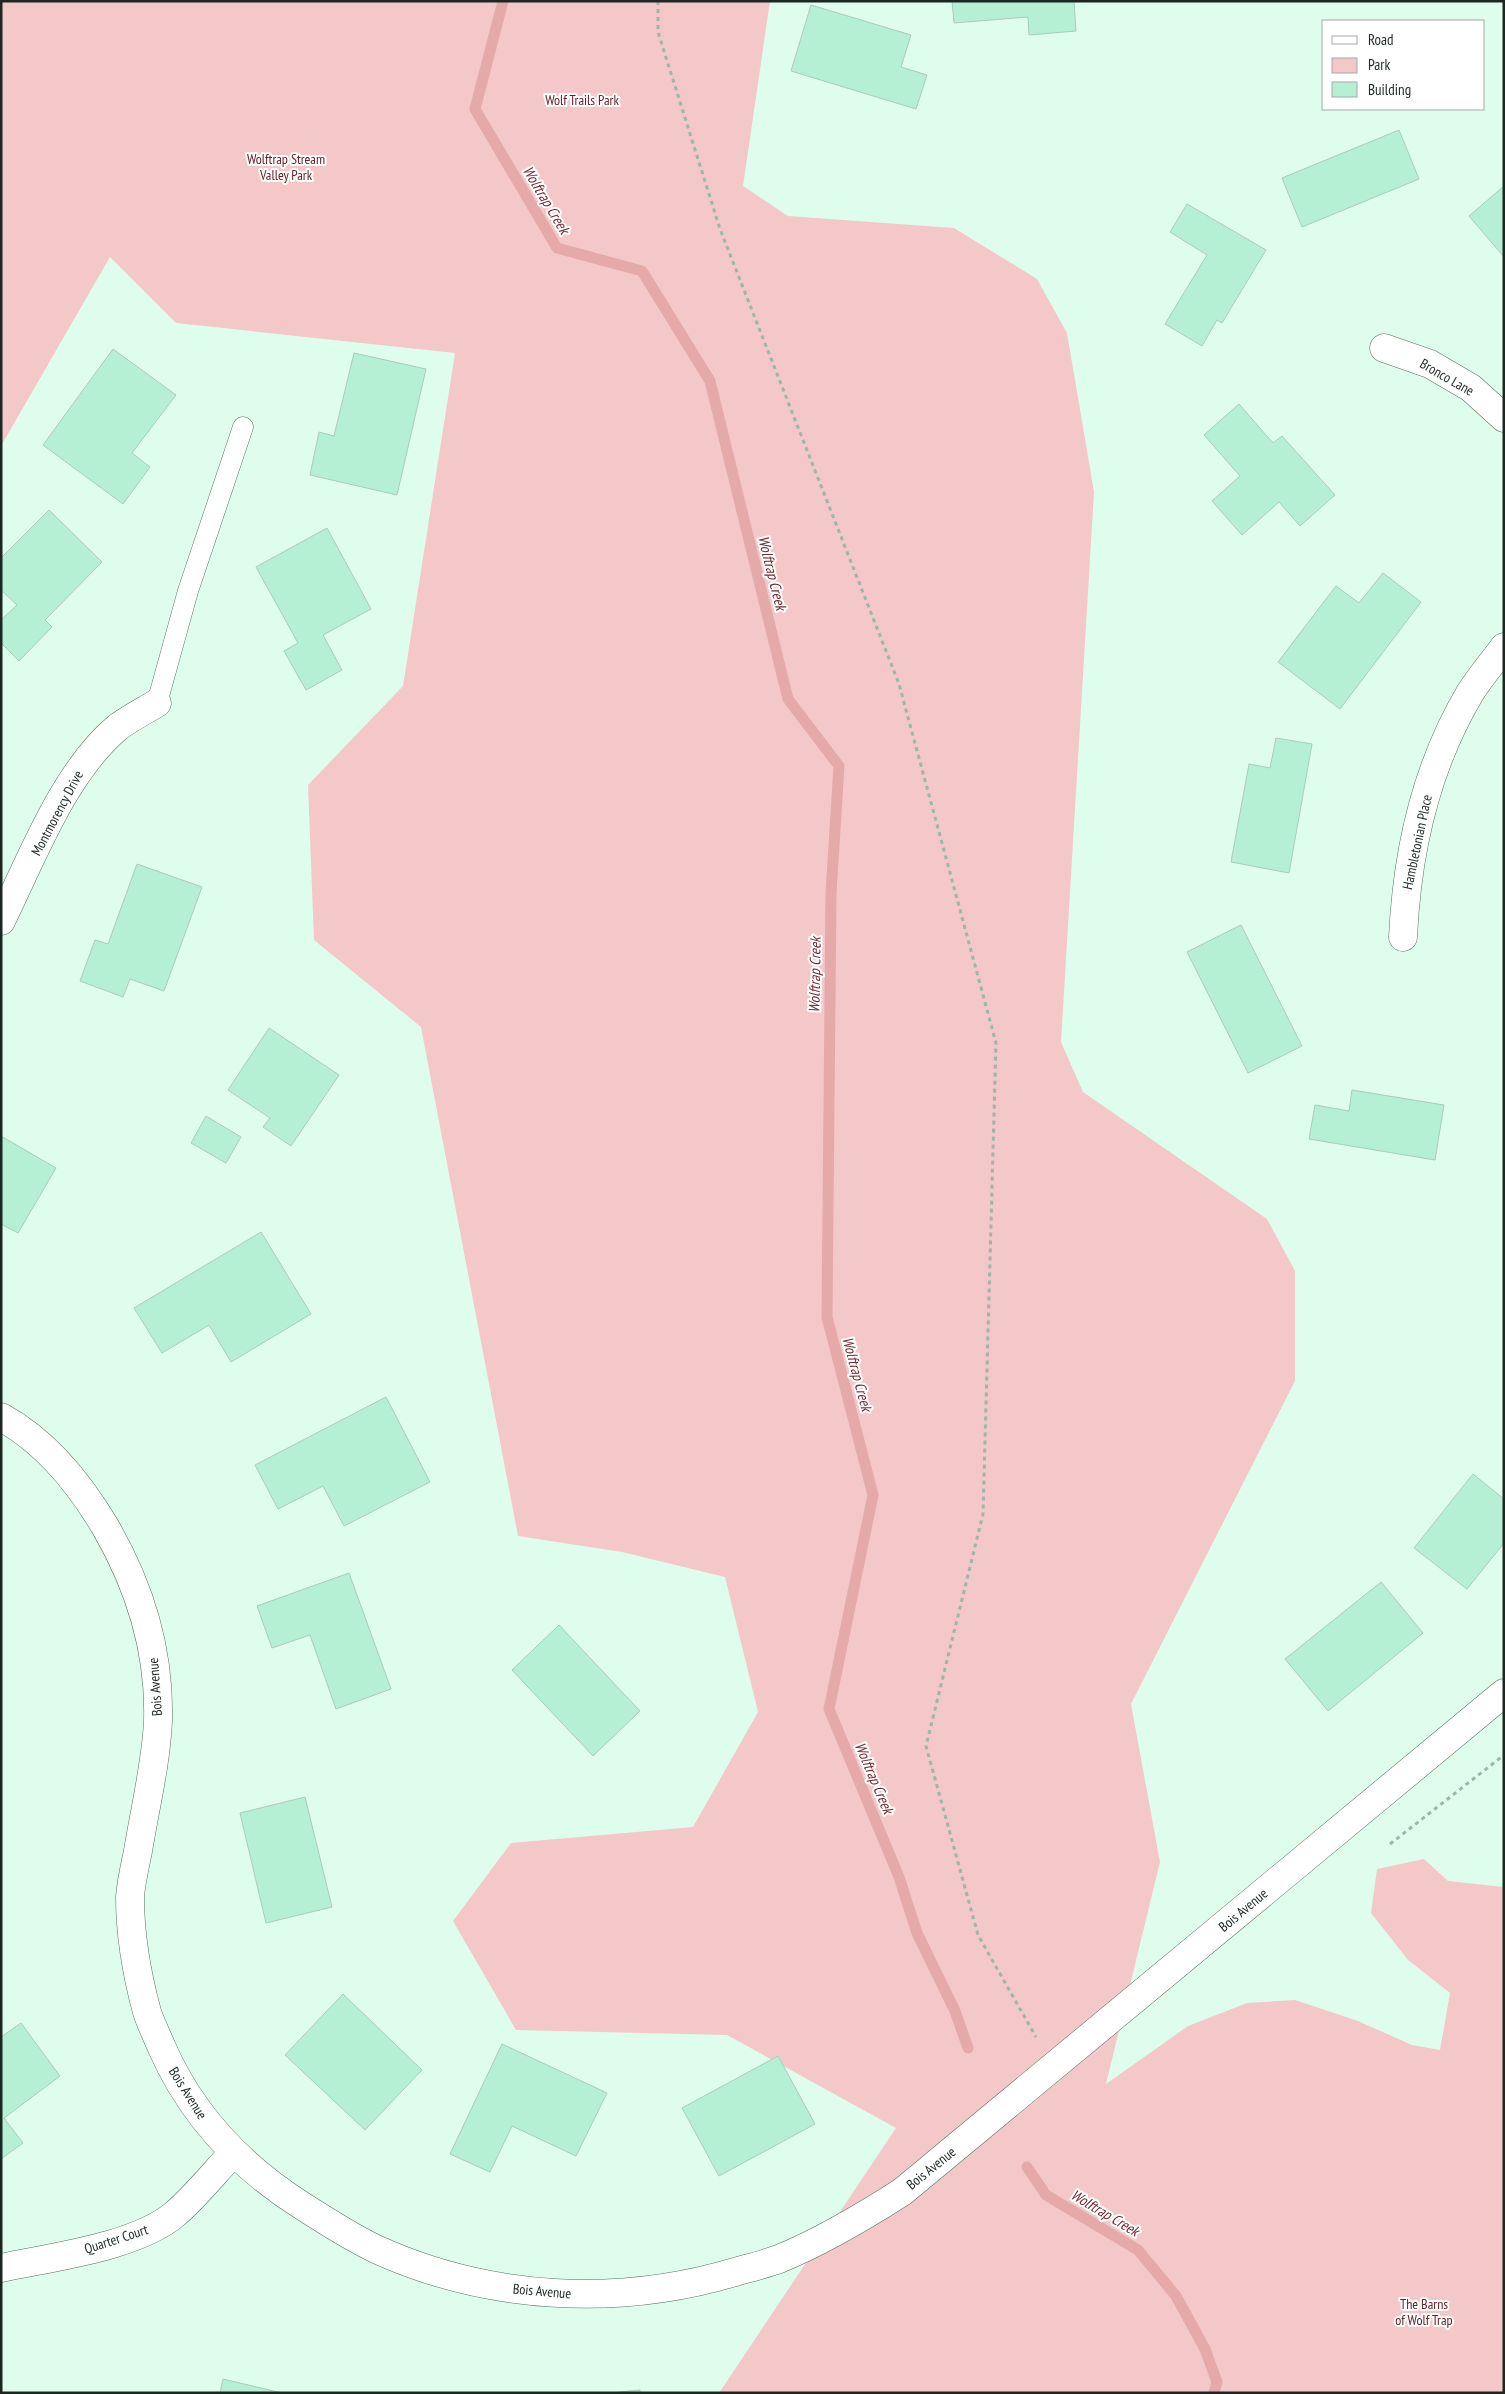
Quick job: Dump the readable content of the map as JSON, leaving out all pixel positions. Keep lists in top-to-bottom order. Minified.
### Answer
{"streets":{"street":["Bronco Lane","Montmorency Drive","Hambletonian Place","Bois Avenue","Quarter Court"]},"crossings":[["Bois Avenue","Quarter Court"]],"water":["Wolftrap Creek"],"parks":["Wolf Trails Park","Wolftrap Stream Valley Park","The Barns of Wolf Trap"],"legend":["Road","Park","Building"]}
